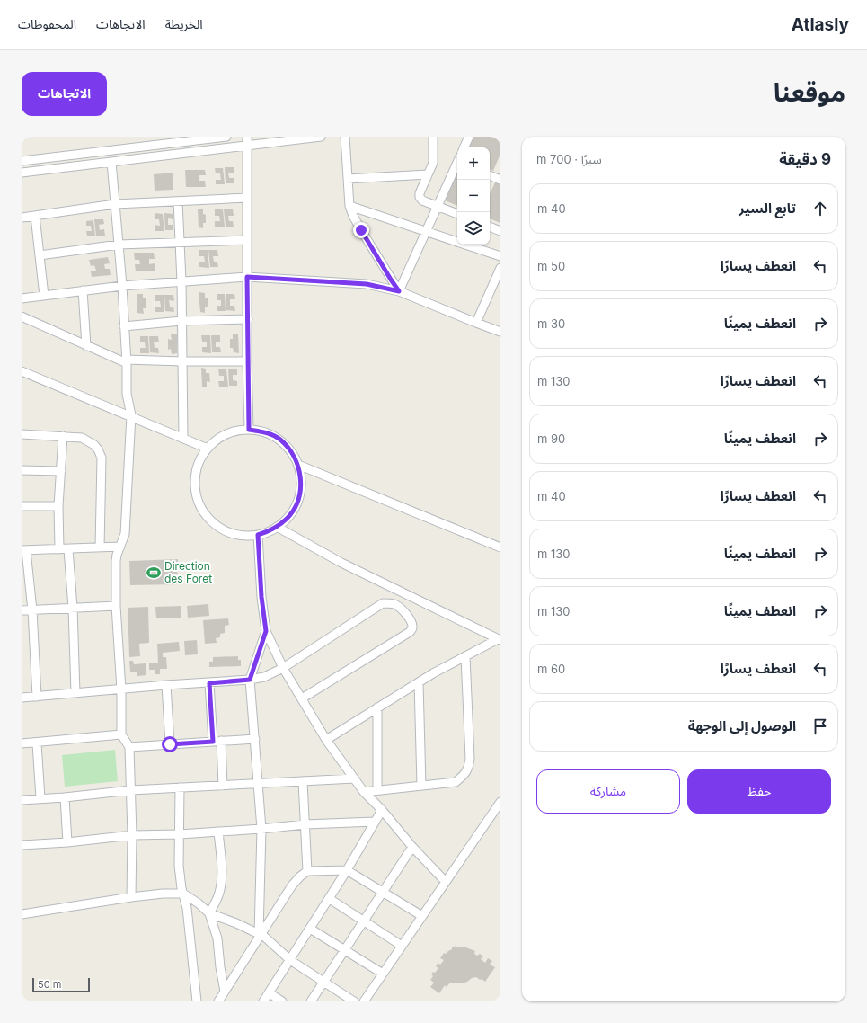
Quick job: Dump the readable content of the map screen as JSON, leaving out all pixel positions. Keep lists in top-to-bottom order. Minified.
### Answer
{"places":{"sports":["Direction des Foret"]},"scale_bar":"50 m","page":{"header":"Atlasly","nav":["الخريطة","الاتجاهات","المحفوظات"],"title":"موقعنا","buttons":["الاتجاهات",["حفظ","مشاركة"]],"heading":["9 دقيقة","سيرًا · 700 m"],"map_buttons":["+","−"],"list":[["تابع السير","40 m"],["انعطف يسارًا","50 m"],["انعطف يمينًا","30 m"],["انعطف يسارًا","130 m"],["انعطف يمينًا","90 m"],["انعطف يسارًا","40 m"],["انعطف يمينًا","130 m"],["انعطف يمينًا","130 m"],["انعطف يسارًا","60 m"],"الوصول إلى الوجهة"],"scale":"50 m"}}
